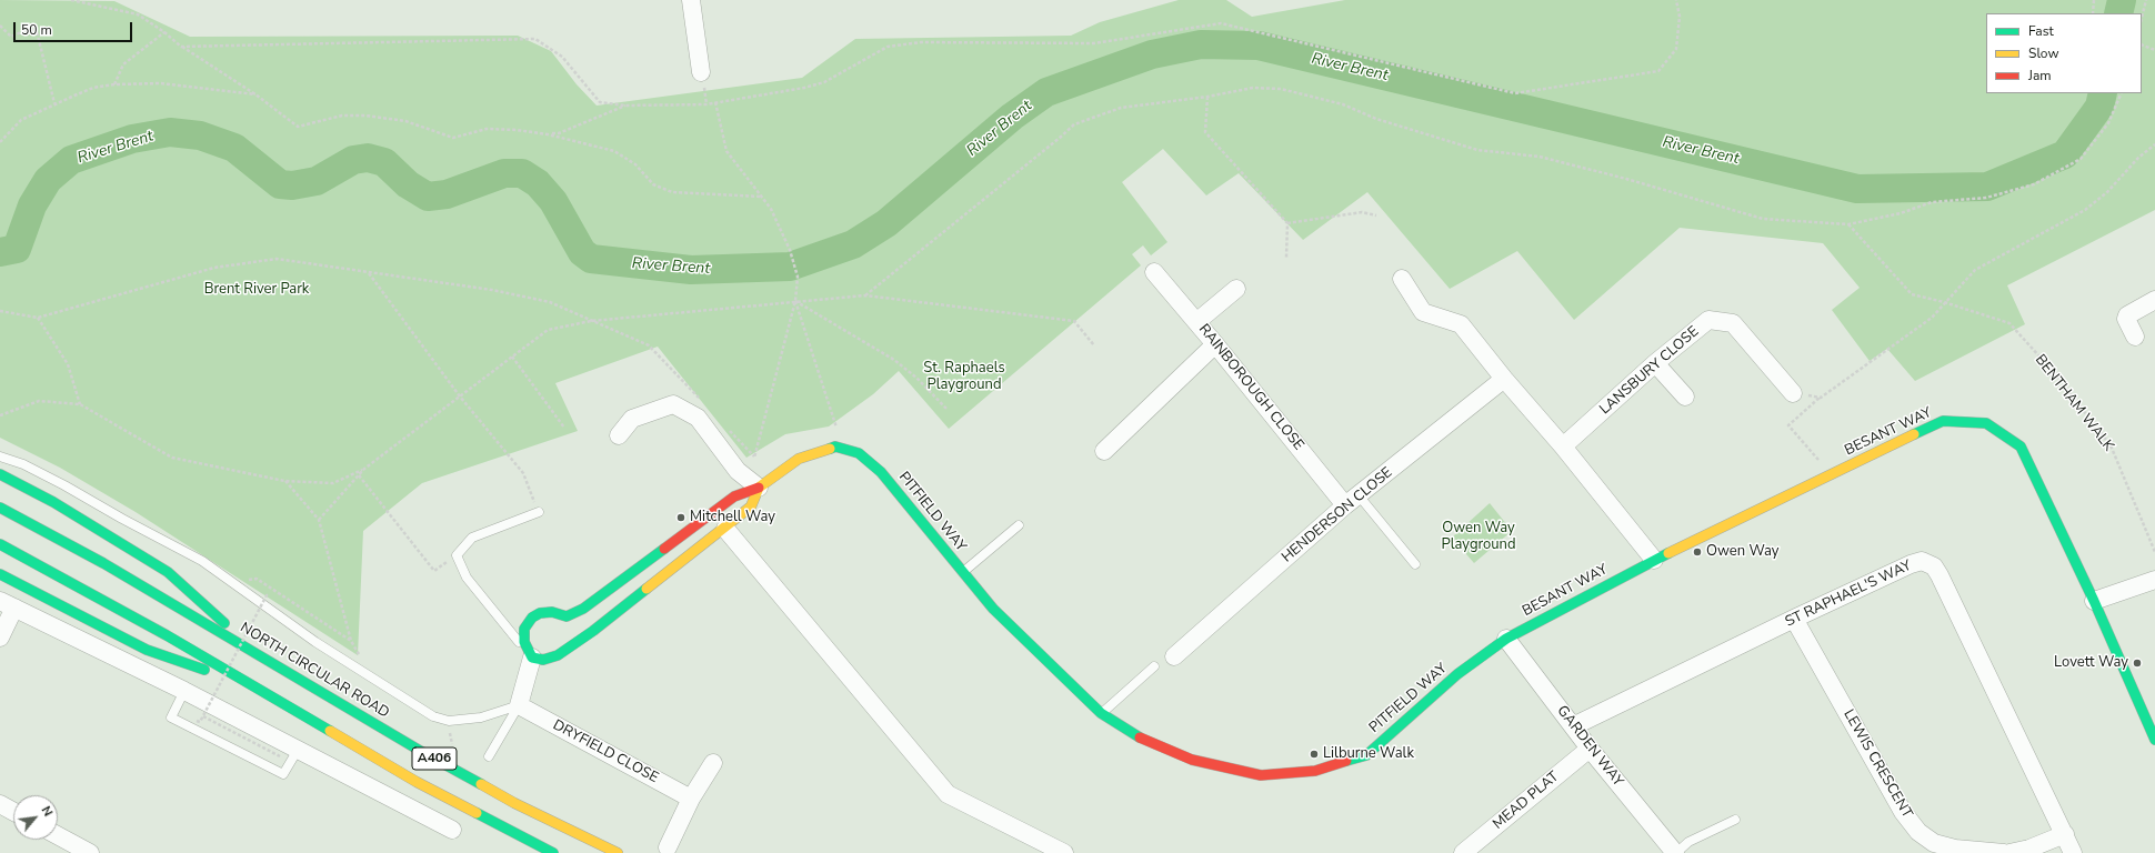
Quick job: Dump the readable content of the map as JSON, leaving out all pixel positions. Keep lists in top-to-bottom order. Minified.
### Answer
{"streets":{"main road":["BESANT WAY","PITFIELD WAY","NORTH CIRCULAR ROAD","A406"],"street":["LANSBURY CLOSE","RAINBOROUGH CLOSE","HENDERSON CLOSE","ST RAPHAEL'S WAY","GARDEN WAY","DRYFIELD CLOSE","LEWIS CRESCENT","MEAD PLAT"],"path":["BENTHAM WALK"]},"crossings":[["RAINBOROUGH CLOSE","HENDERSON CLOSE"],["BESANT WAY","PITFIELD WAY"],["BESANT WAY","GARDEN WAY"],["PITFIELD WAY","GARDEN WAY"],["ST RAPHAEL'S WAY","GARDEN WAY"],["ST RAPHAEL'S WAY","LEWIS CRESCENT"],["GARDEN WAY","MEAD PLAT"]],"water":["River Brent"],"parks":["Brent River Park","St. Raphaels Playground","Owen Way Playground"],"places":["Mitchell Way","Owen Way","Lovett Way","Lilburne Walk"],"legend":["Fast","Slow","Jam"],"scale_bar":"50 m","north":"top right"}
